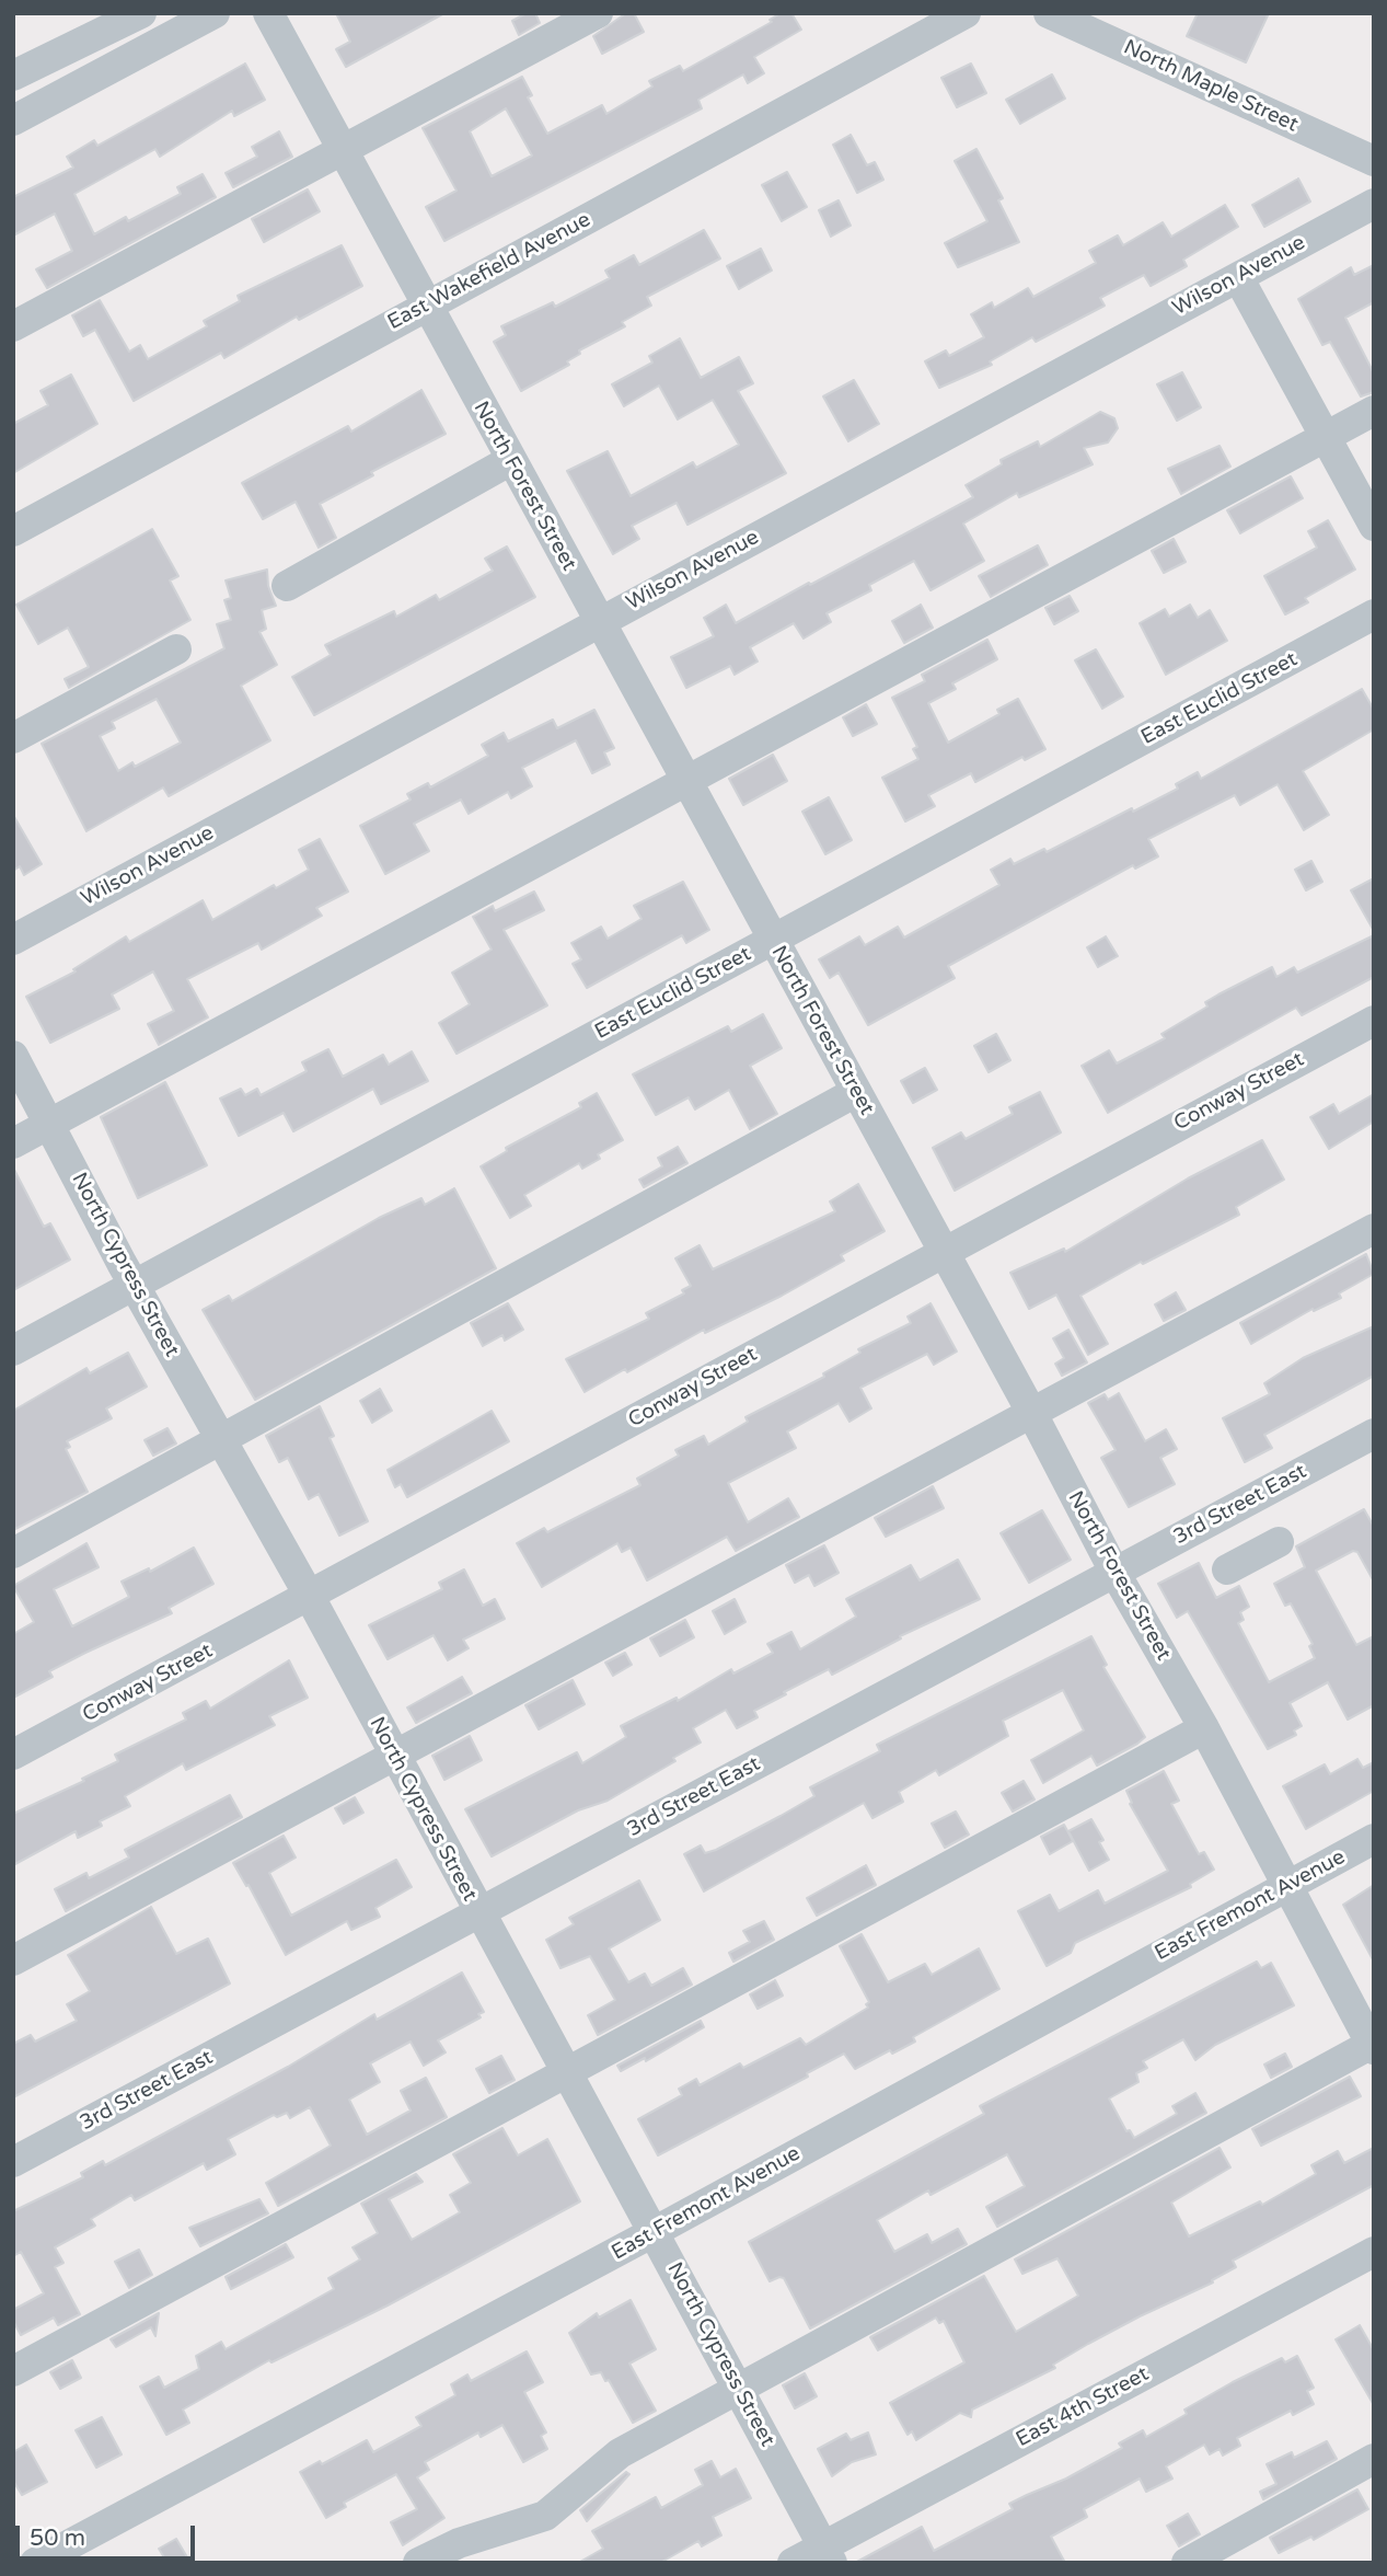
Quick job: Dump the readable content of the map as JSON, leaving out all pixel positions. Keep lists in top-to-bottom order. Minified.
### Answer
{"streets":{"street":["North Maple Street","East Wakefield Avenue","Wilson Avenue","North Forest Street","East Euclid Street","Conway Street","North Cypress Street","3rd Street East","East Fremont Avenue","East 4th Street"]},"crossings":[["East Wakefield Avenue","North Forest Street"],["Wilson Avenue","North Forest Street"],["North Forest Street","East Euclid Street"],["North Forest Street","Conway Street"],["North Forest Street","3rd Street East"],["North Forest Street","East Fremont Avenue"],["East Euclid Street","North Cypress Street"],["Conway Street","North Cypress Street"],["North Cypress Street","3rd Street East"],["North Cypress Street","East Fremont Avenue"],["North Cypress Street","East 4th Street"]],"scale_bar":"50 m"}
